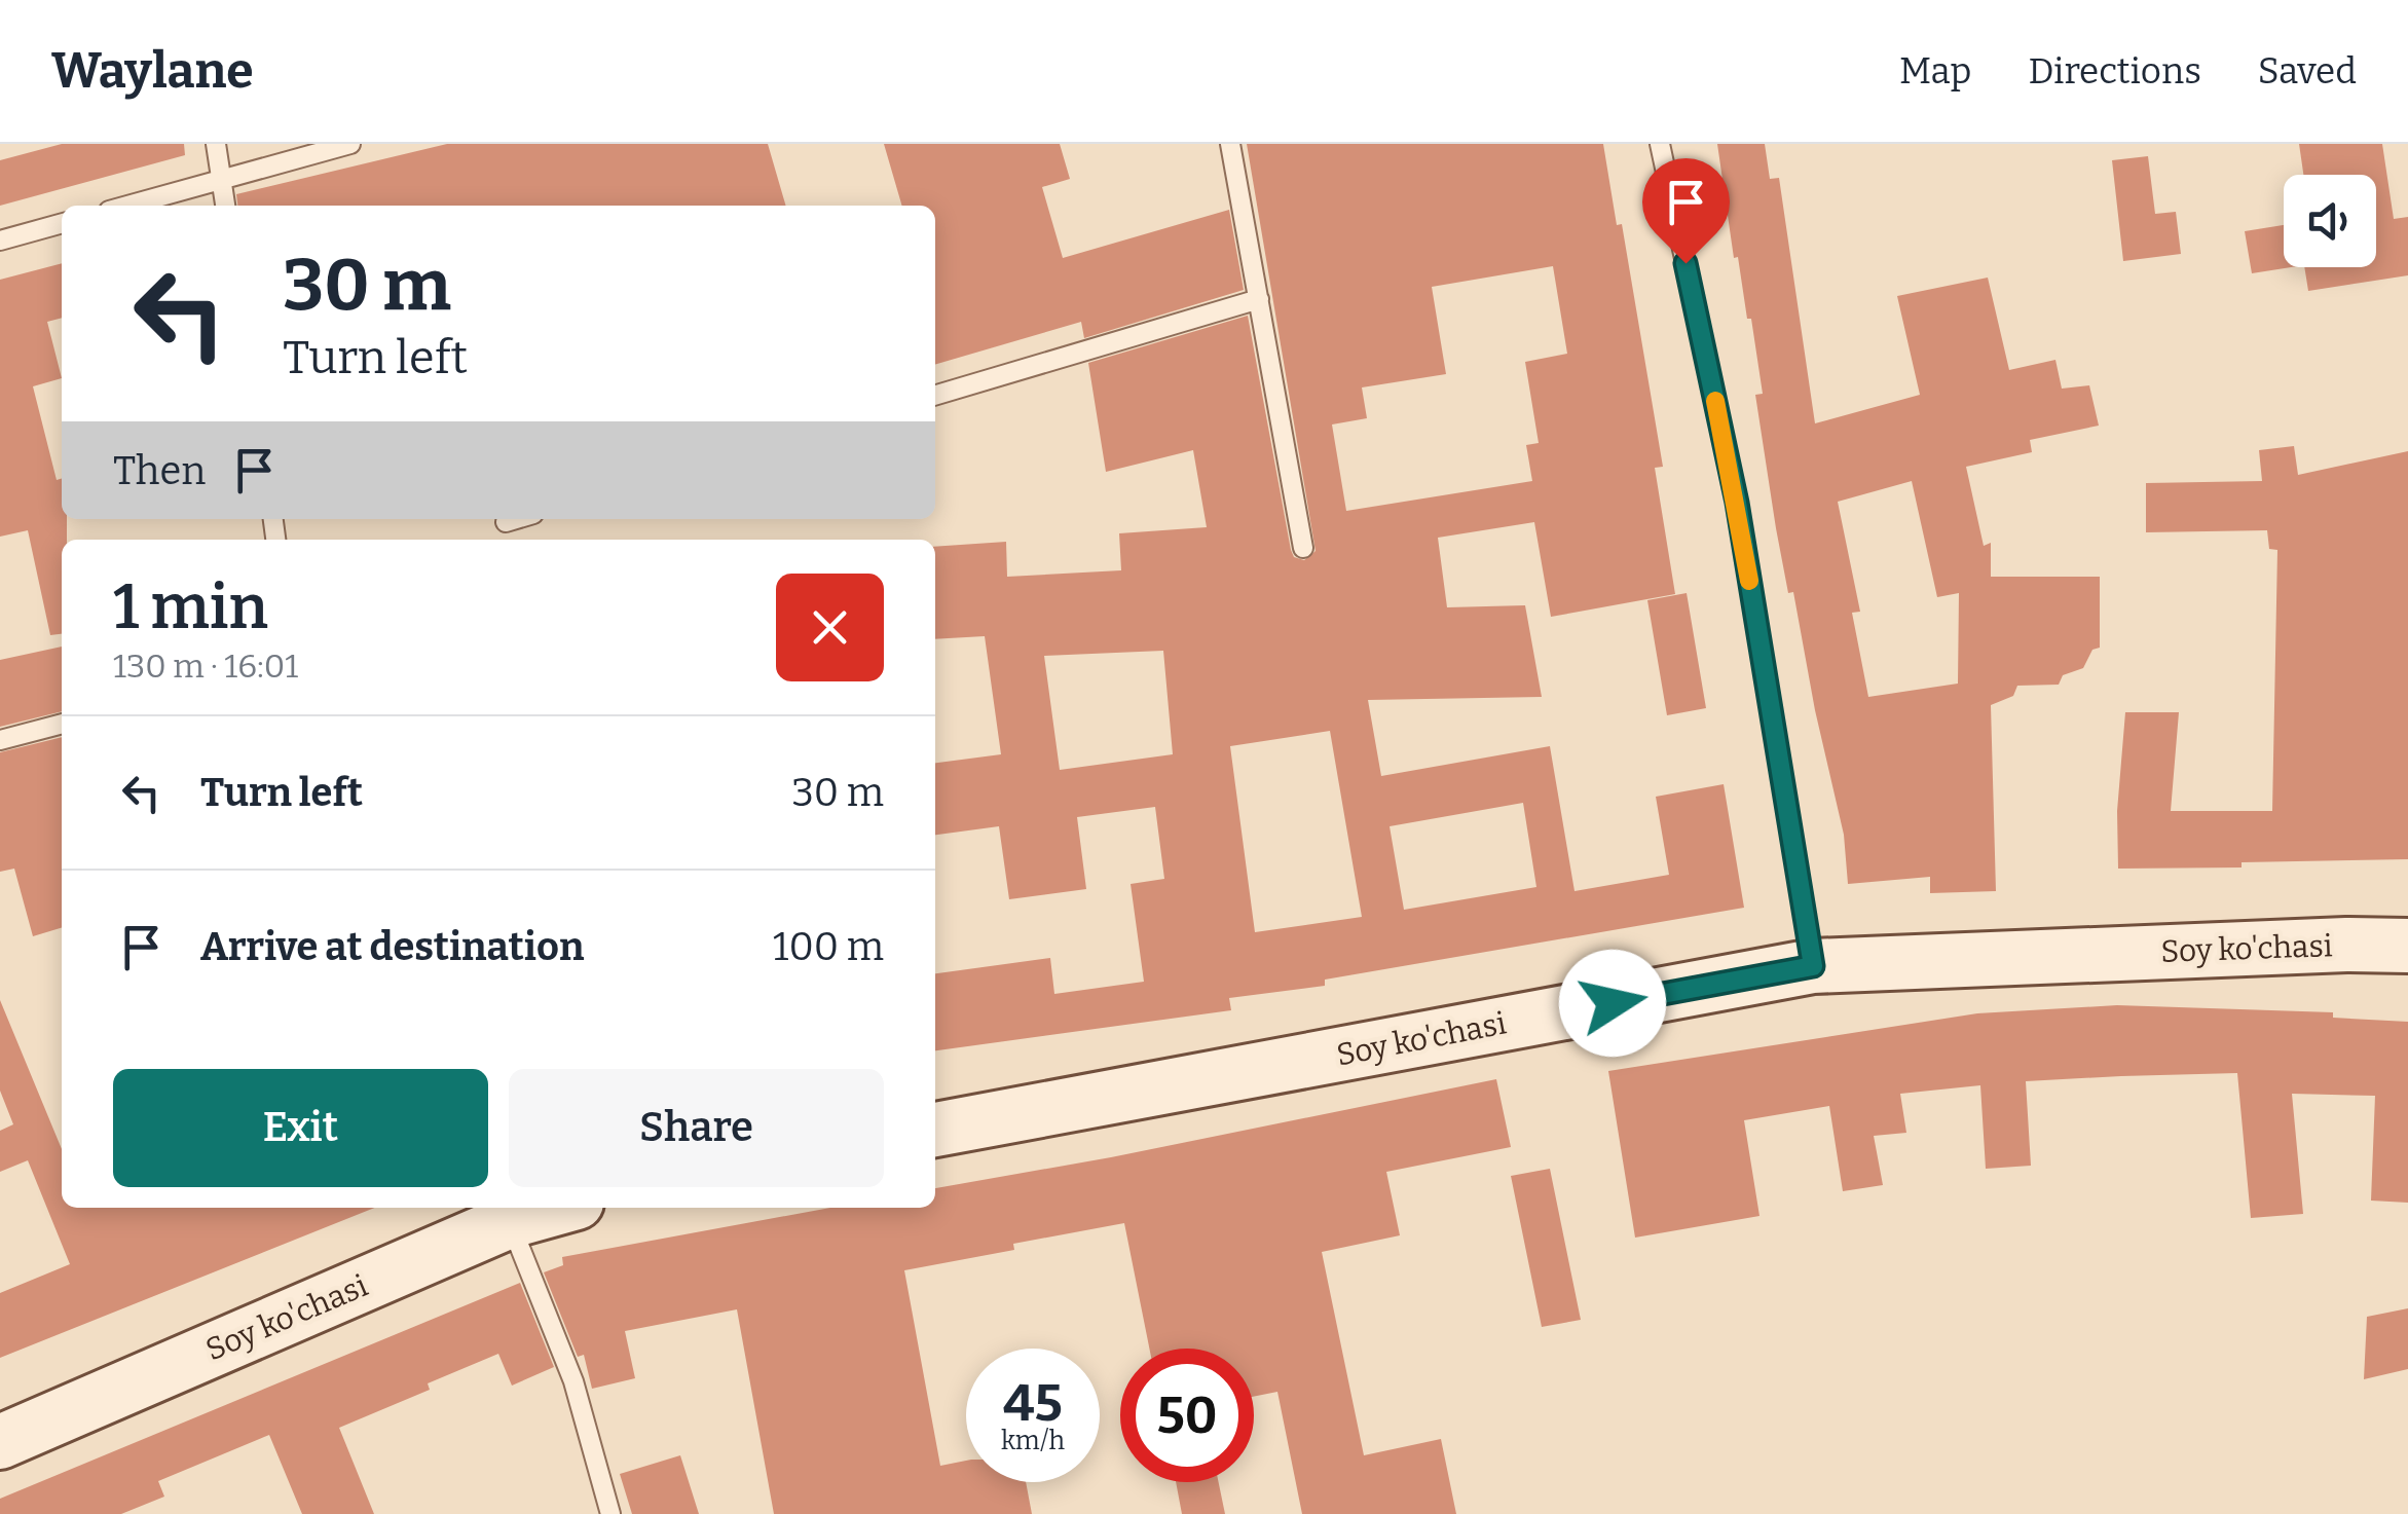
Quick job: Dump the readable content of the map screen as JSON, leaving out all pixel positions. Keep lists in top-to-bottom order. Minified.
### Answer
{"streets":{"main road":["Soy ko'chasi"]},"page":{"header":"Waylane","nav":["Map","Directions","Saved"],"turn":["30 m","Turn left"],"then":"Then","heading":["1 min","130 m · 16:01"],"list":[{"name":"Turn left","value":"30 m"},{"name":"Arrive at destination","value":"100 m"}],"buttons":["Exit","Share"],"speed":"45 km/h","limit":"50"}}
